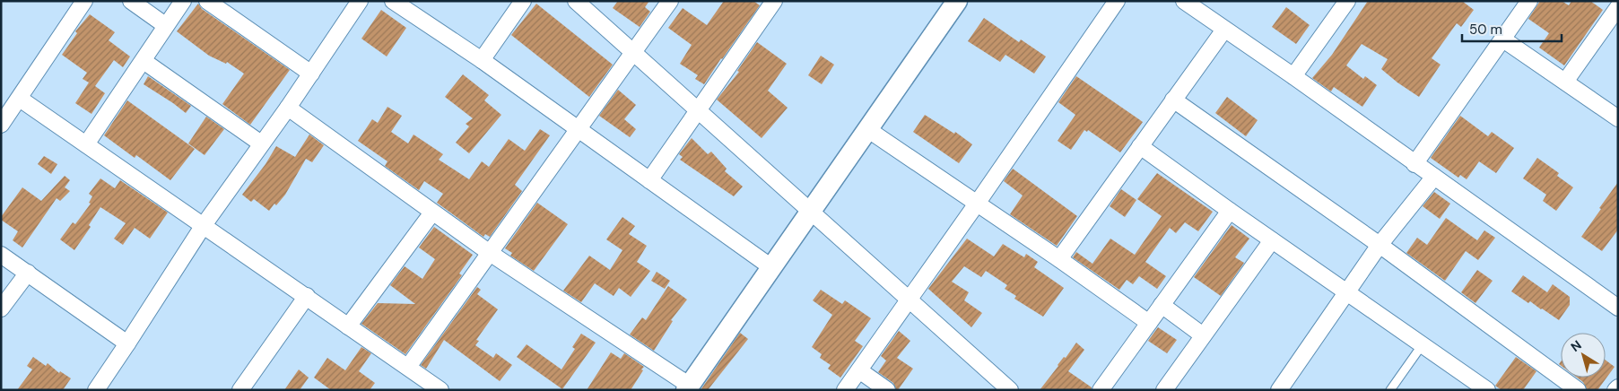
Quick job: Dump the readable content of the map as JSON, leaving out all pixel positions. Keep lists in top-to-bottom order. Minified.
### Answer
{"scale_bar":"50 m","north":"top left"}
